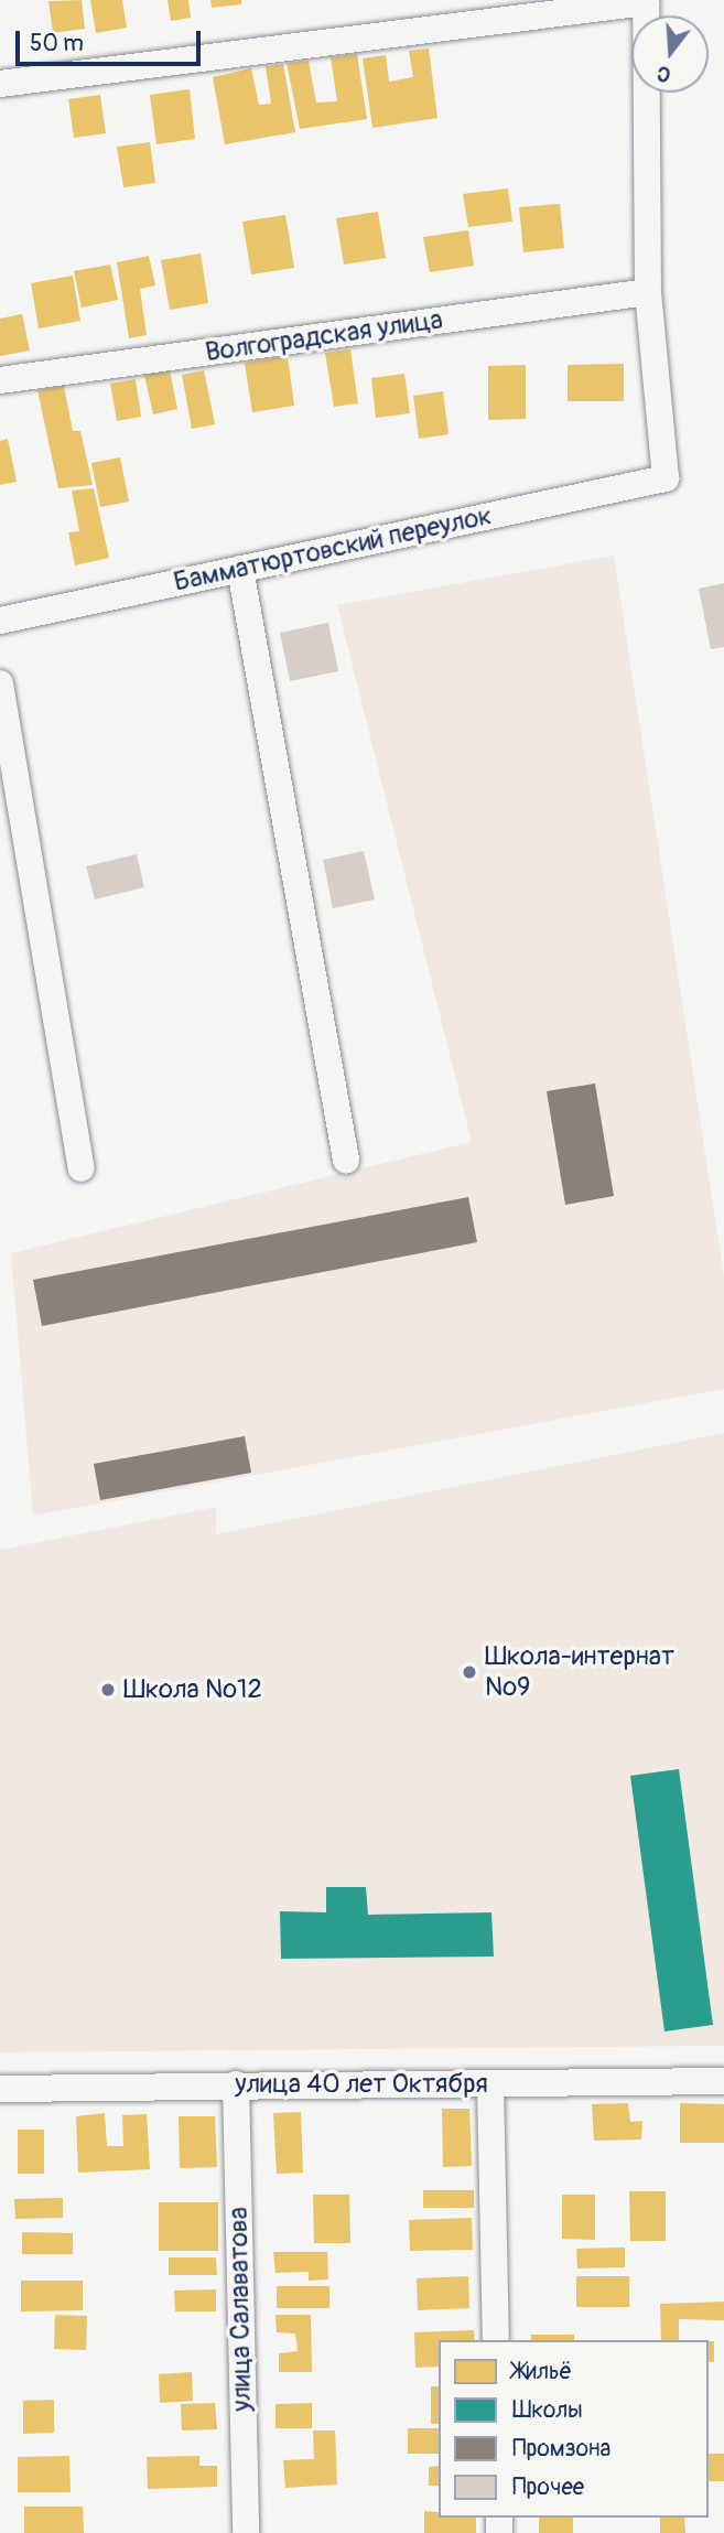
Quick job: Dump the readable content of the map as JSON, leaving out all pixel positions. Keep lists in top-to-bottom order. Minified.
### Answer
{"streets":{"street":["Волгоградская улица","Бамматюртовский переулок","улица 40 лет Октября","улица Салаватова"]},"crossings":[["Волгоградская улица","Бамматюртовский переулок"],["улица 40 лет Октября","улица Салаватова"]],"places":["Школа-интернат №9","Школа №12"],"legend":["Жильё","Школы","Промзона","Прочее"],"scale_bar":"50 m","north":"bottom"}
